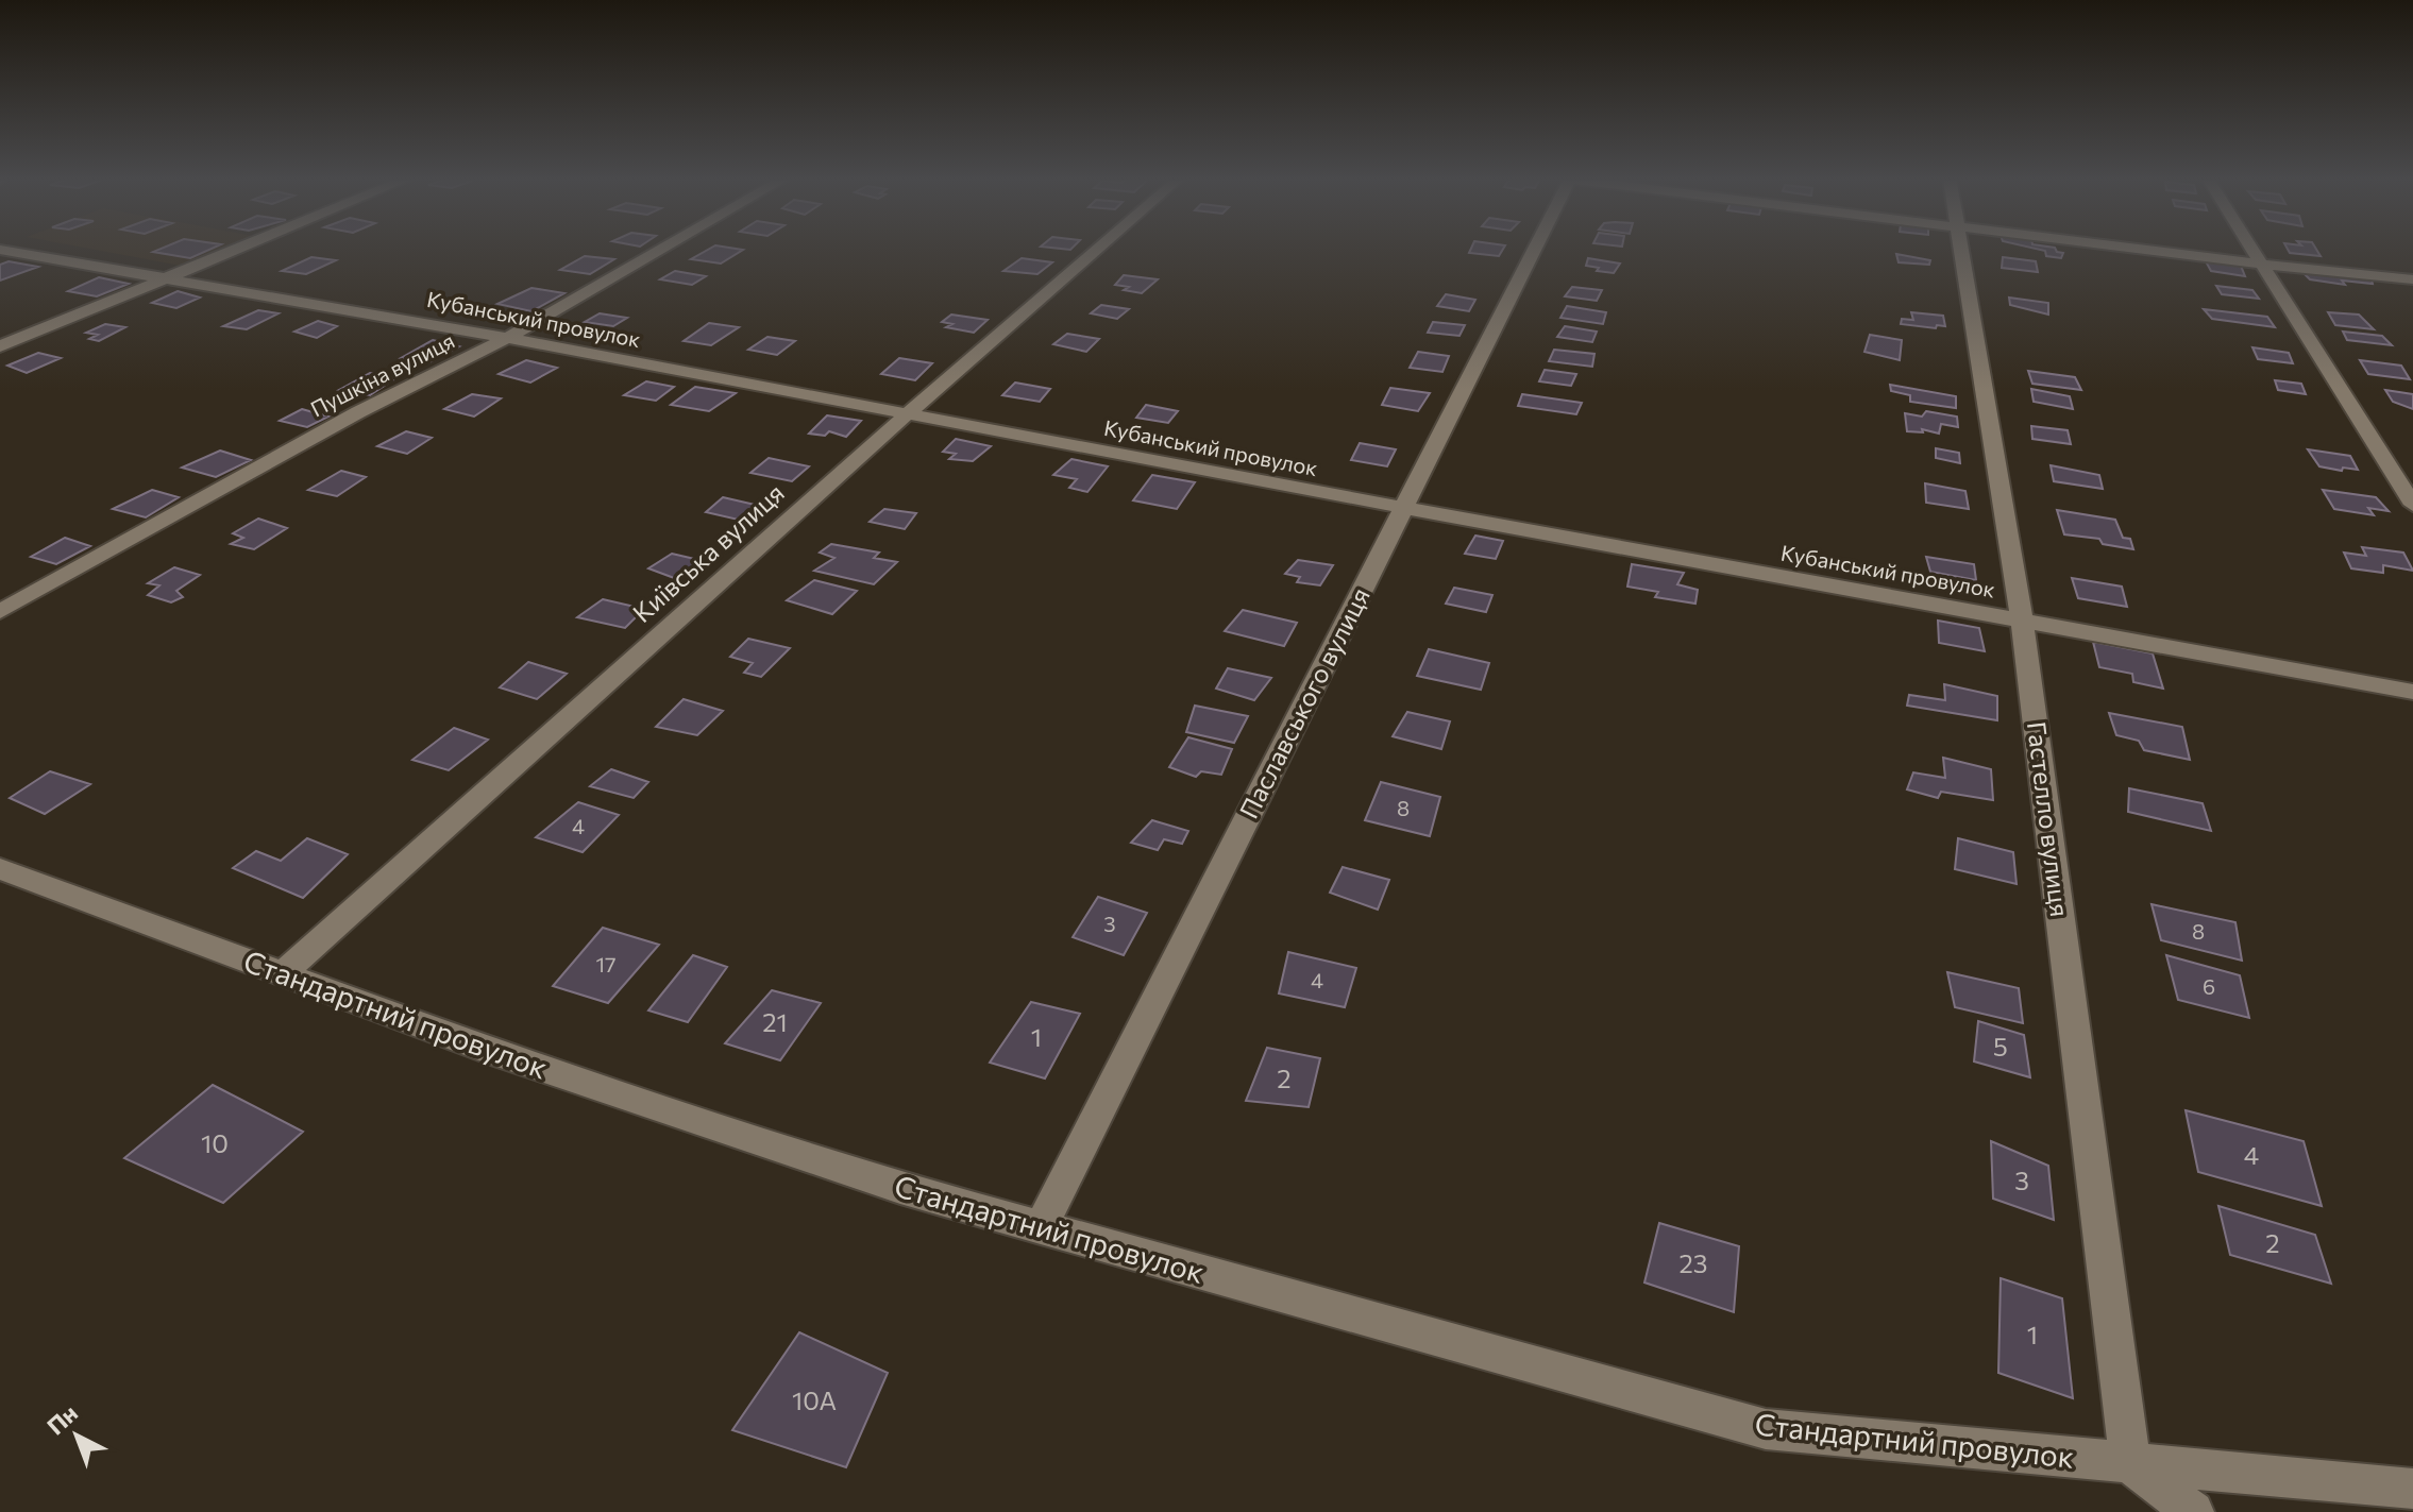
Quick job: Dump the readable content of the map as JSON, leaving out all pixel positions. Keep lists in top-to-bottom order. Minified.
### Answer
{"streets":{"street":["Кубанський провулок","Пушкіна вулиця","Київська вулиця","Паславського вулиця","Гастелло вулиця","Стандартний провулок"]},"crossings":[["Кубанський провулок","Пушкіна вулиця"],["Кубанський провулок","Київська вулиця"],["Кубанський провулок","Паславського вулиця"],["Кубанський провулок","Гастелло вулиця"],["Київська вулиця","Стандартний провулок"],["Паславського вулиця","Стандартний провулок"],["Гастелло вулиця","Стандартний провулок"]],"house_numbers":["8","4","3","8","17","4","6","21","1","5","2","10","4","3","2","23","1","10А"],"north":"top left"}
